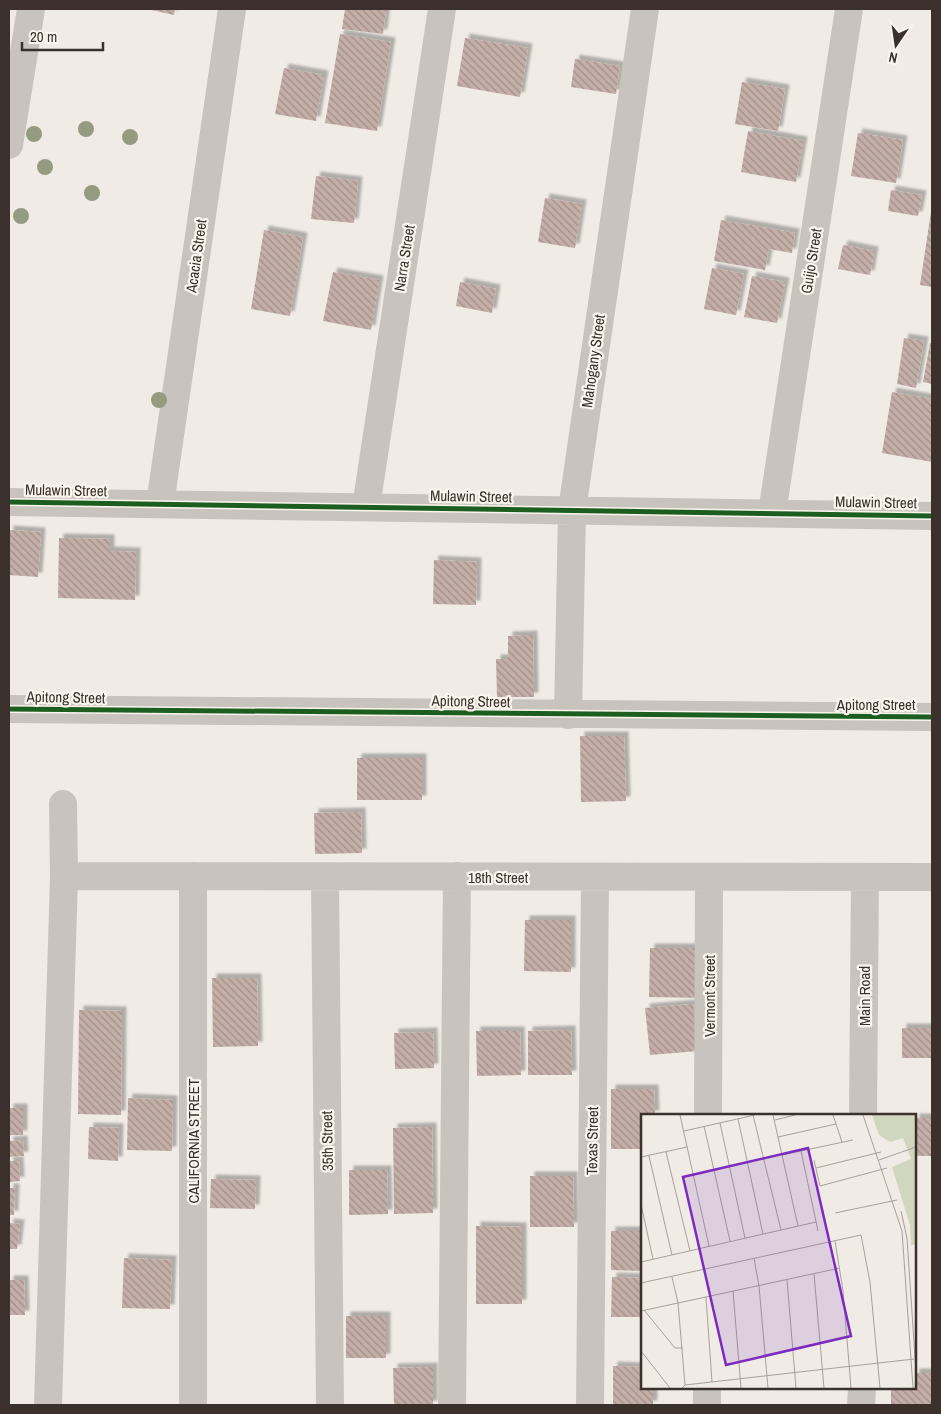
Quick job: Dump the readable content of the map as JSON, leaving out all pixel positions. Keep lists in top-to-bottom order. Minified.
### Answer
{"streets":{"street":["Acacia Street","Narra Street","Guijo Street","Mahogany Street","Mulawin Street","Apitong Street","18th Street","Vermont Street","Main Road","CALIFORNIA STREET","35th Street","Texas Street"]},"crossings":[["Acacia Street","Mulawin Street"],["Narra Street","Mulawin Street"],["Guijo Street","Mulawin Street"],["Mahogany Street","Mulawin Street"],["Mahogany Street","Apitong Street"],["18th Street","Vermont Street"],["18th Street","Main Road"],["18th Street","CALIFORNIA STREET"],["18th Street","35th Street"],["18th Street","Texas Street"]],"scale_bar":"20 m","north":"bottom"}
